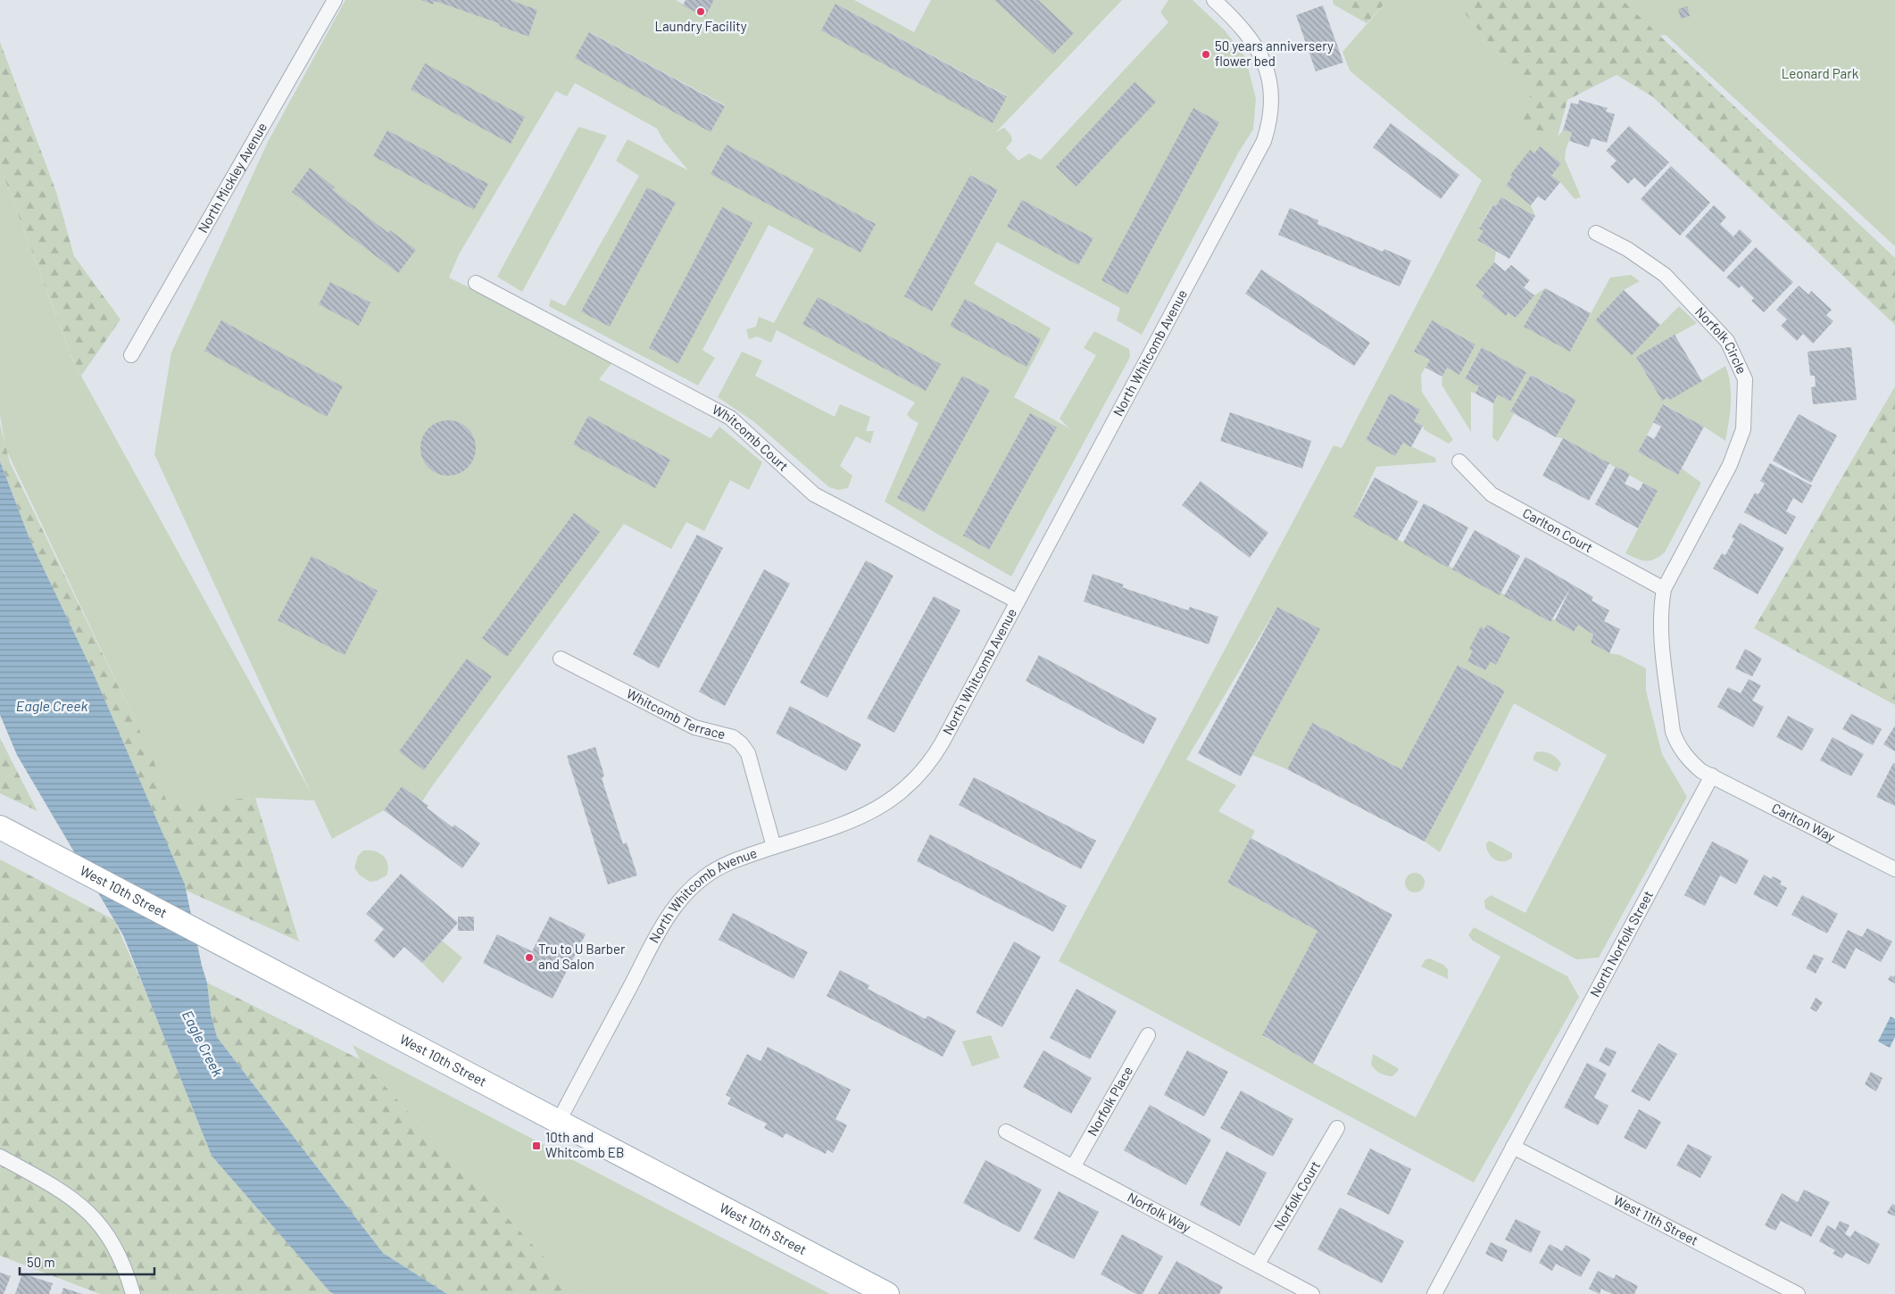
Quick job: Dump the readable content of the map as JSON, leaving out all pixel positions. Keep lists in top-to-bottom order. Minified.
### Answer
{"streets":{"main road":["West 10th Street"],"street":["North Mickley Avenue","Norfolk Circle","North Whitcomb Avenue","Whitcomb Court","Carlton Court","Whitcomb Terrace","Carlton Way","North Norfolk Street","Norfolk Place","Norfolk Court","Norfolk Way","West 11th Street"]},"crossings":[["Norfolk Circle","Carlton Court"],["North Whitcomb Avenue","Whitcomb Court"],["North Whitcomb Avenue","Whitcomb Terrace"],["North Whitcomb Avenue","West 10th Street"],["Carlton Way","North Norfolk Street"],["North Norfolk Street","West 11th Street"],["Norfolk Place","Norfolk Way"],["Norfolk Court","Norfolk Way"]],"water":["Eagle Creek"],"parks":["Leonard Park"],"places":{"other":["Laundry Facility","50 years anniversery flower bed","Tru to U Barber and Salon"],"transit":["10th and Whitcomb EB"]},"scale_bar":"50 m"}
